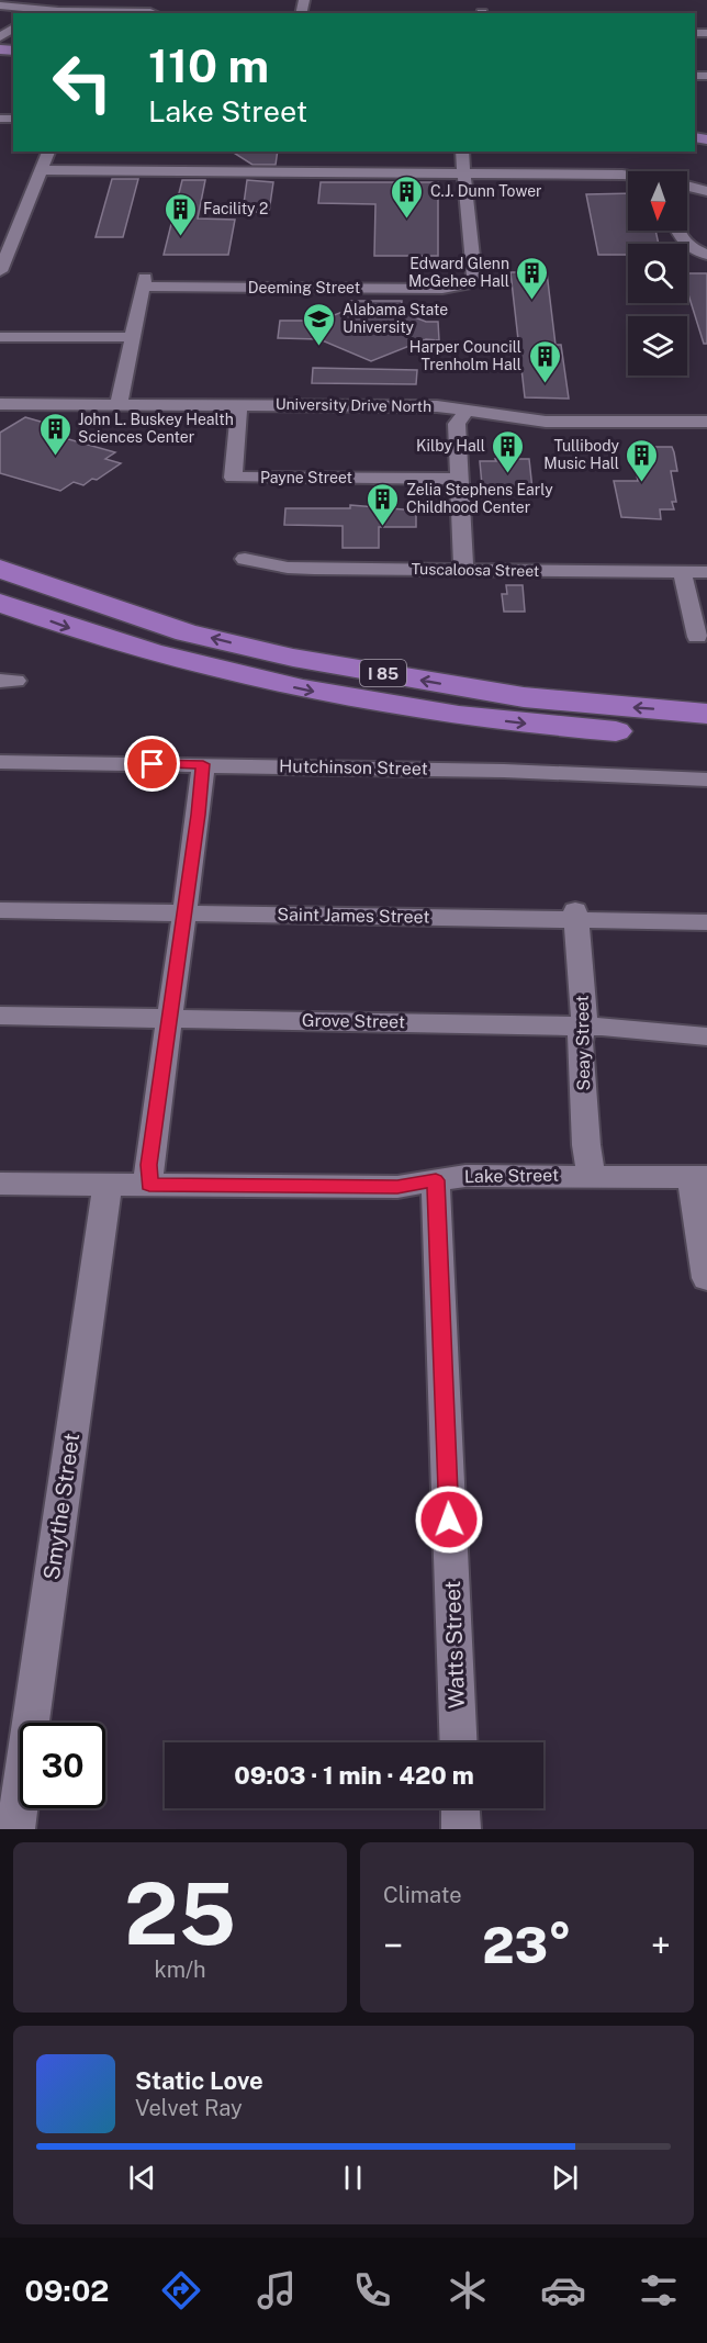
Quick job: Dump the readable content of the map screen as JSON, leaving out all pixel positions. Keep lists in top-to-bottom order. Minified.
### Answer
{"streets":{"highway":["I 85"],"street":["Deeming Street","University Drive North","Payne Street","Tuscaloosa Street","Hutchinson Street","Saint James Street","Grove Street","Seay Street","Lake Street","Smythe Street","Watts Street"]},"crossings":[["University Drive North","Payne Street"],["Saint James Street","Seay Street"],["Grove Street","Seay Street"],["Seay Street","Lake Street"],["Lake Street","Smythe Street"],["Lake Street","Watts Street"]],"places":{"building":["C.J. Dunn Tower","Facility 2","Edward Glenn McGehee Hall","Harper Councill Trenholm Hall","John L. Buskey Health Sciences Center","Kilby Hall","Tullibody Music Hall","Zelia Stephens Early Childhood Center"],"school or university":["Alabama State University"]},"north":"bottom","page":{"turn":["110 m","Lake Street"],"limit":"30","trip":"09:03 · 1 min · 420 m","tile":[["25","km/h"],"Climate"],"heat":["−","23°","+"],"song":["Static Love","Velvet Ray"],"tabs":"09:02"}}
